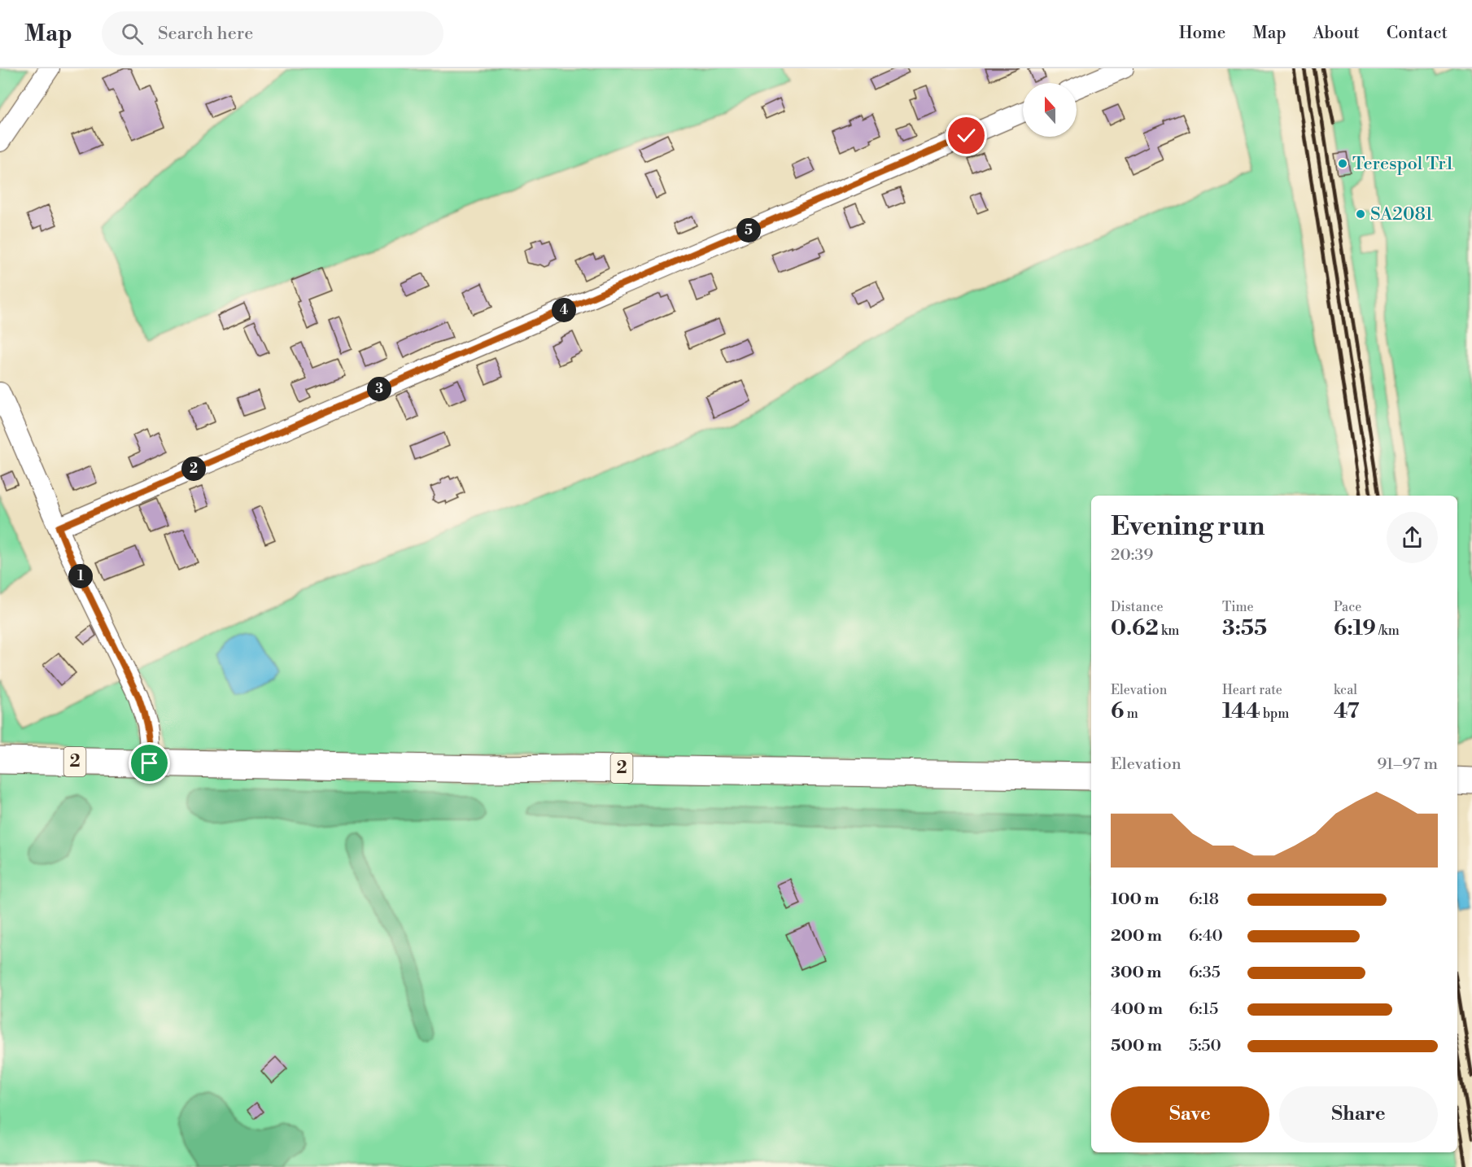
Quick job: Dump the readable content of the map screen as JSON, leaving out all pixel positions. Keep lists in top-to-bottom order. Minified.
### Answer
{"streets":{"highway":["2"]},"places":["Terespol Tr1","SA2081"],"north":"top","page":{"header":"Map","search":"Search here","nav":["Home","Map","About","Contact"],"pins":["5","4","3","2","1"],"heading":["Evening run","20:39"],"stats":[["Distance","0.62 km"],["Time","3:55"],["Pace","6:19 /km"],["Elevation","6 m"],["Heart rate","144 bpm"],["kcal","47"]],"chart":["Elevation","91–97 m"],"list":[{"name":"100 m","note":"6:18"},{"name":"200 m","note":"6:40"},{"name":"300 m","note":"6:35"},{"name":"400 m","note":"6:15"},{"name":"500 m","note":"5:50"}],"buttons":["Save","Share"]}}
